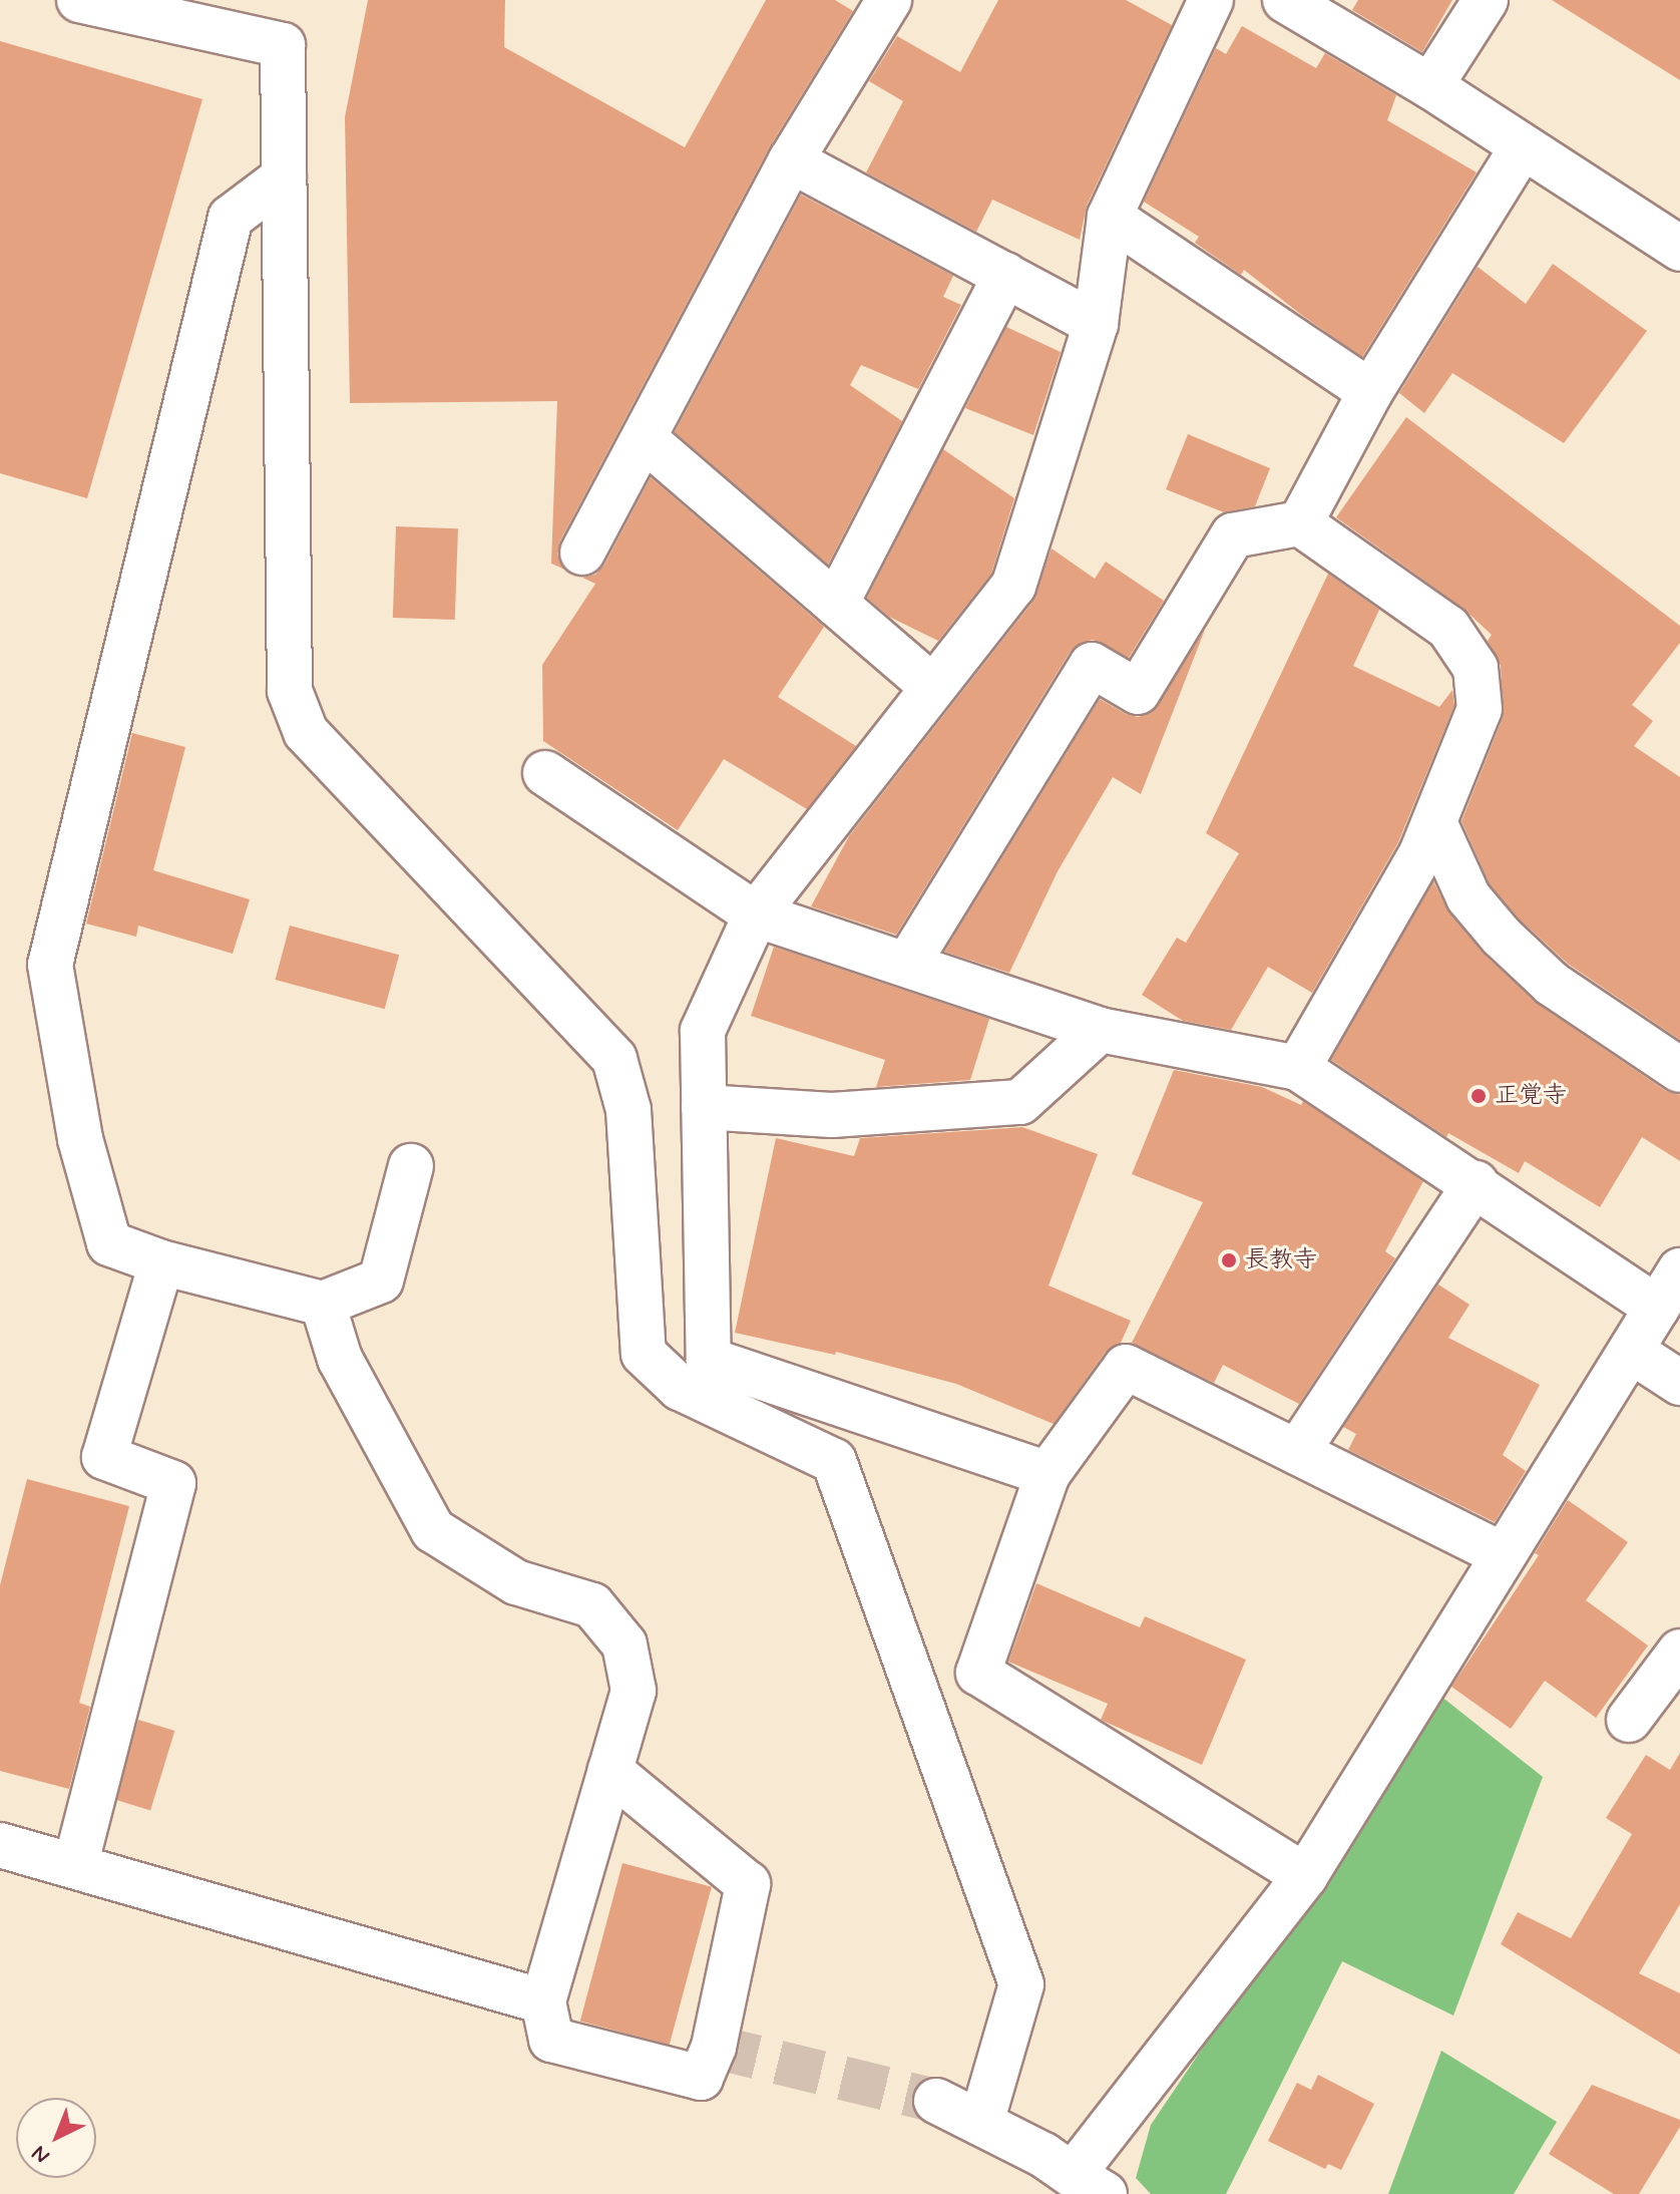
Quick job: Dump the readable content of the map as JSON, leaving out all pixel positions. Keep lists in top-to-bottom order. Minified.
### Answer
{"places":["正覚寺","長教寺"],"north":"bottom left"}
